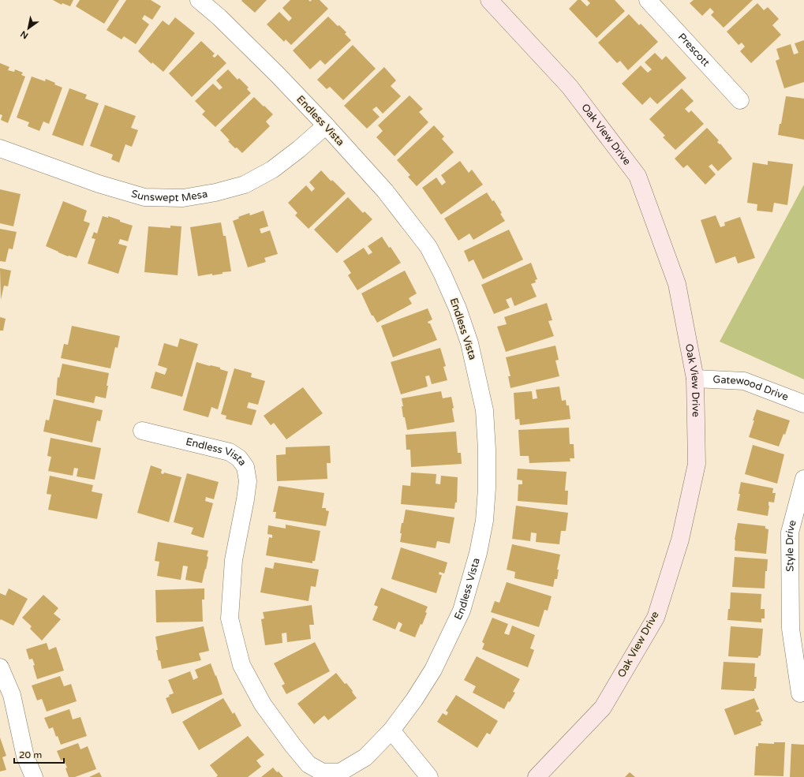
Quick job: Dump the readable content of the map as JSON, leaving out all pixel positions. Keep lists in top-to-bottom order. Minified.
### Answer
{"streets":{"street":["Prescott","Endless Vista","Oak View Drive","Sunswept Mesa","Gatewood Drive","Style Drive"]},"crossings":[["Endless Vista","Sunswept Mesa"],["Oak View Drive","Gatewood Drive"]],"scale_bar":"20 m","north":"bottom left"}
